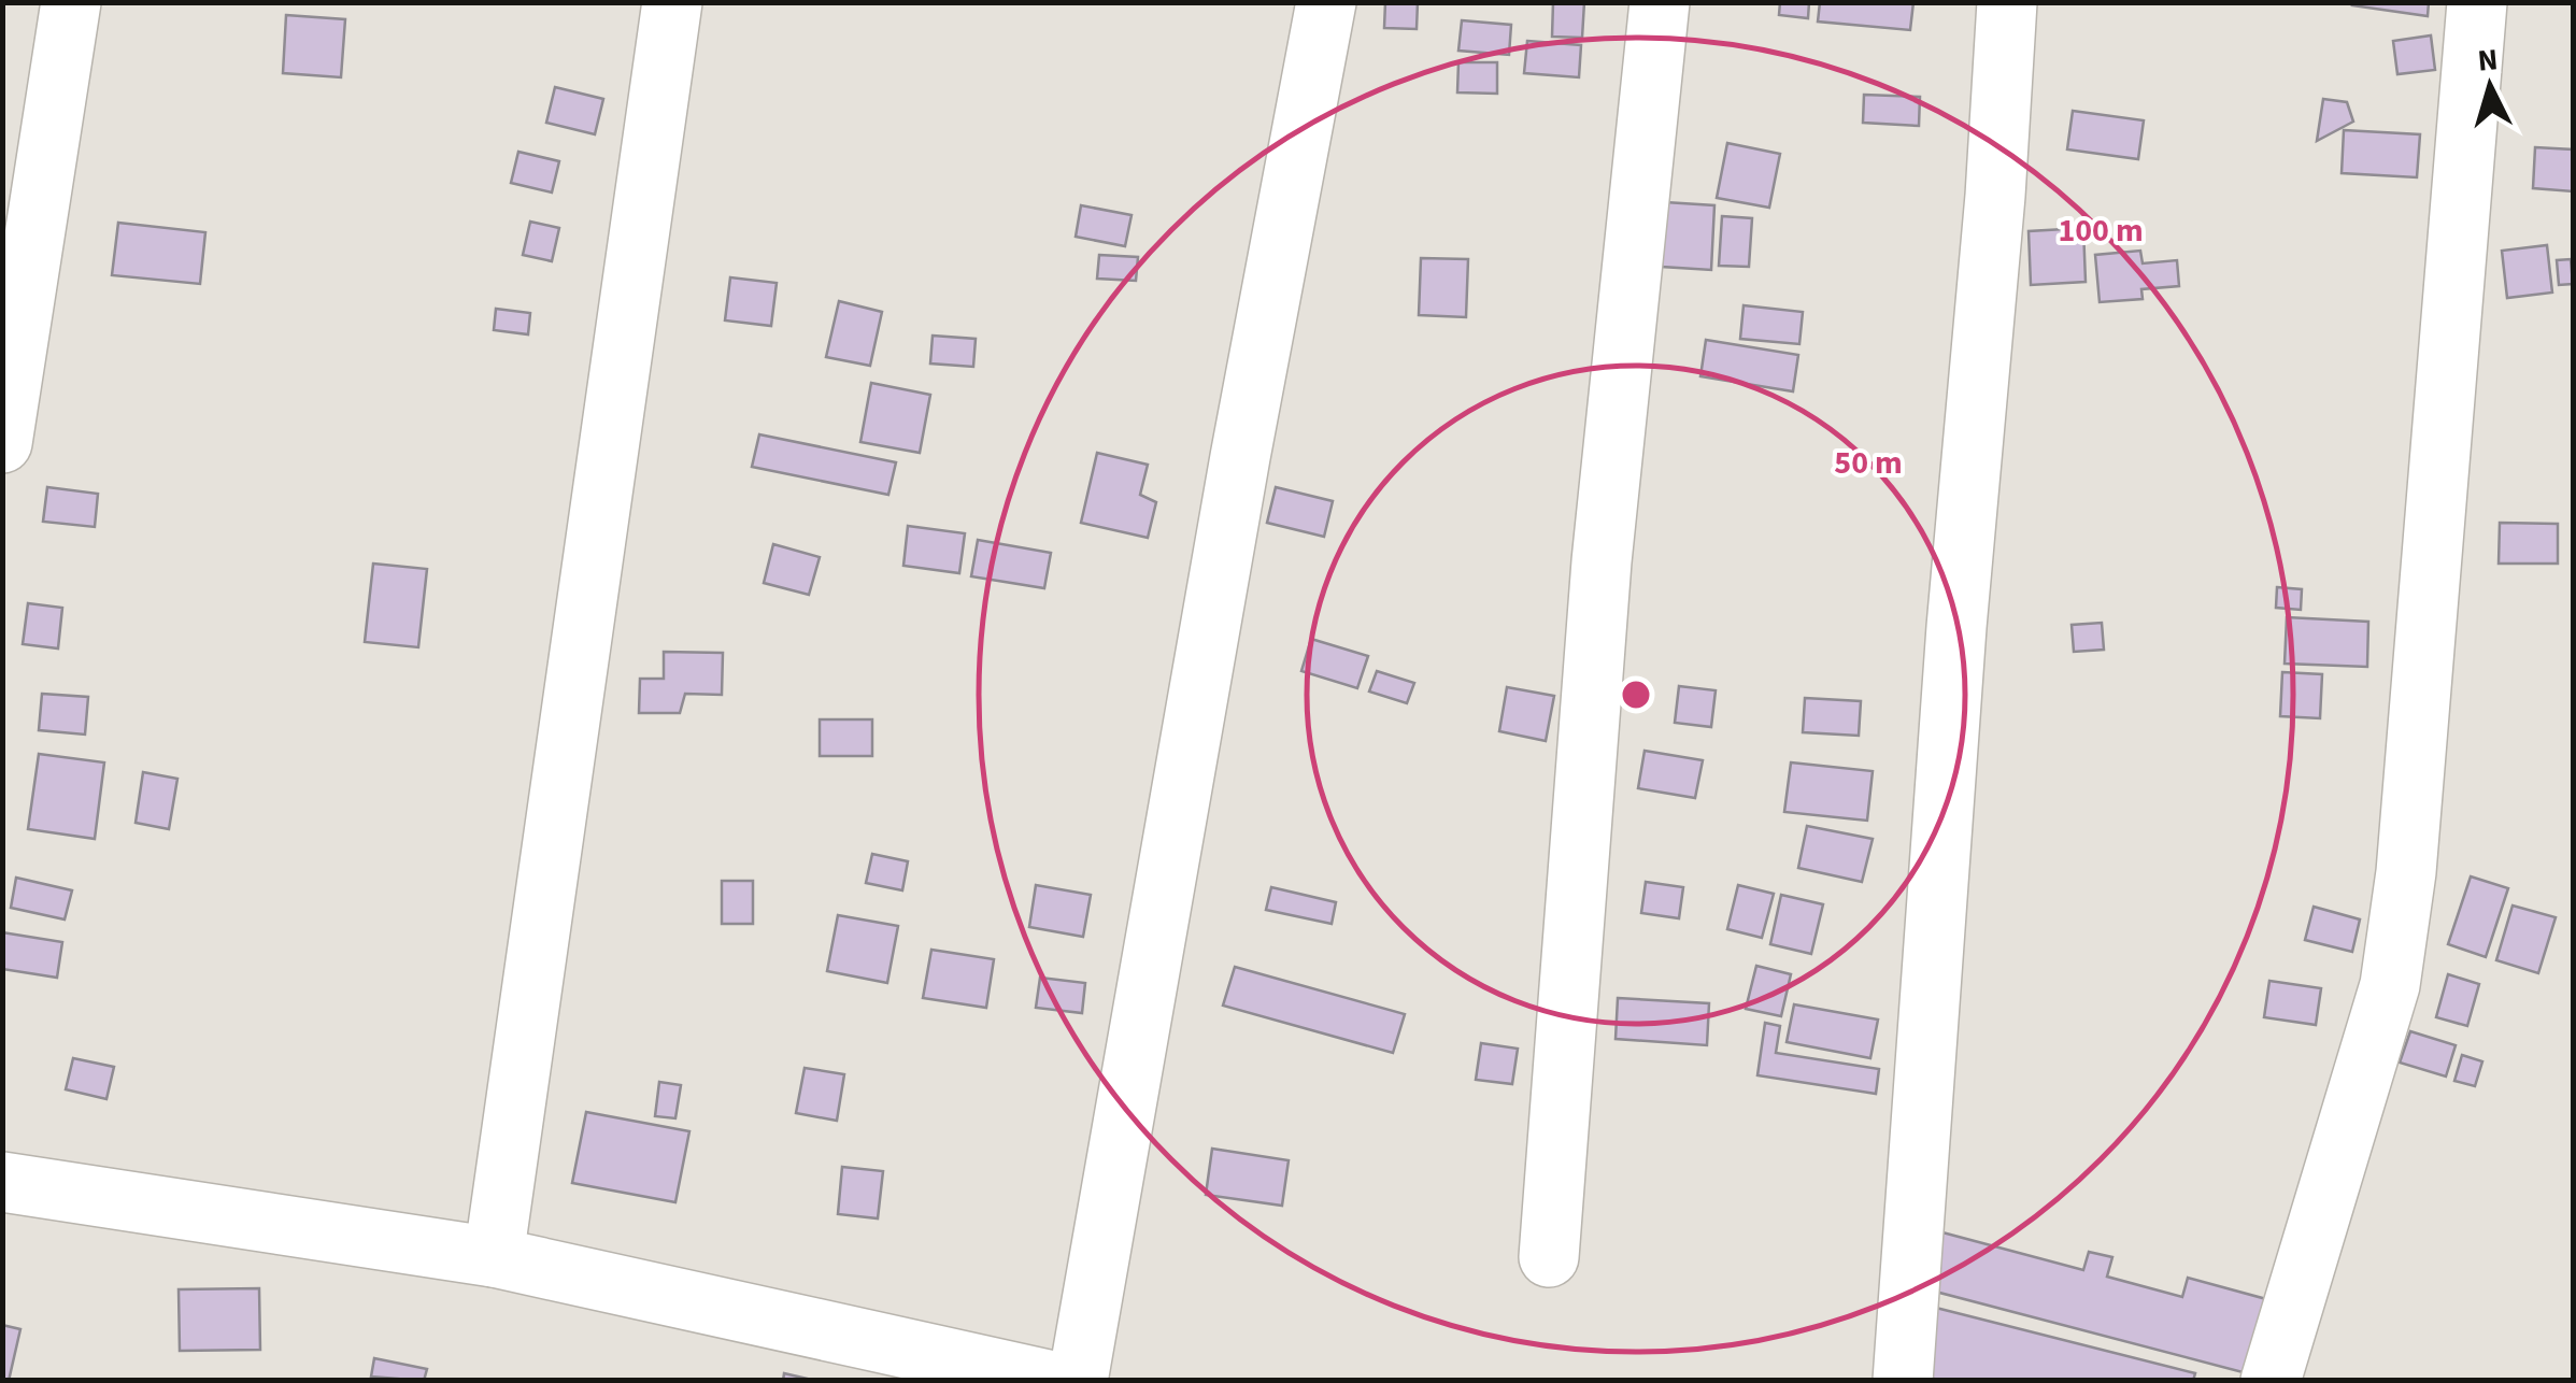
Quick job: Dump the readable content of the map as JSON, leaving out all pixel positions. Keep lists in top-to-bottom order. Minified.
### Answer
{"north":"top","rings":["100 m","50 m"]}
